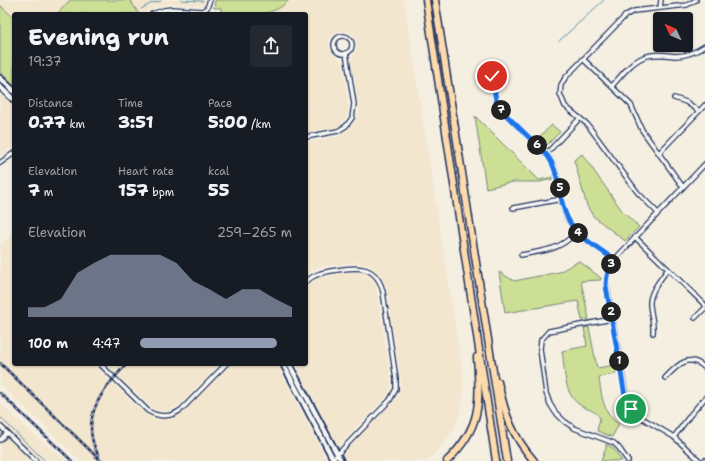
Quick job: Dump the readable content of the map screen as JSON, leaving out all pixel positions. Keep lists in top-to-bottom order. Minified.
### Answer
{"north":"top left","page":{"heading":["Evening run","19:37"],"stats":[["Distance","0.77 km"],["Time","3:51"],["Pace","5:00 /km"],["Elevation","7 m"],["Heart rate","157 bpm"],["kcal","55"]],"pins":["7","6","5","4","3","2","1"],"chart":["Elevation","259–265 m"],"list":[{"name":"100 m","note":"4:47"}]}}
